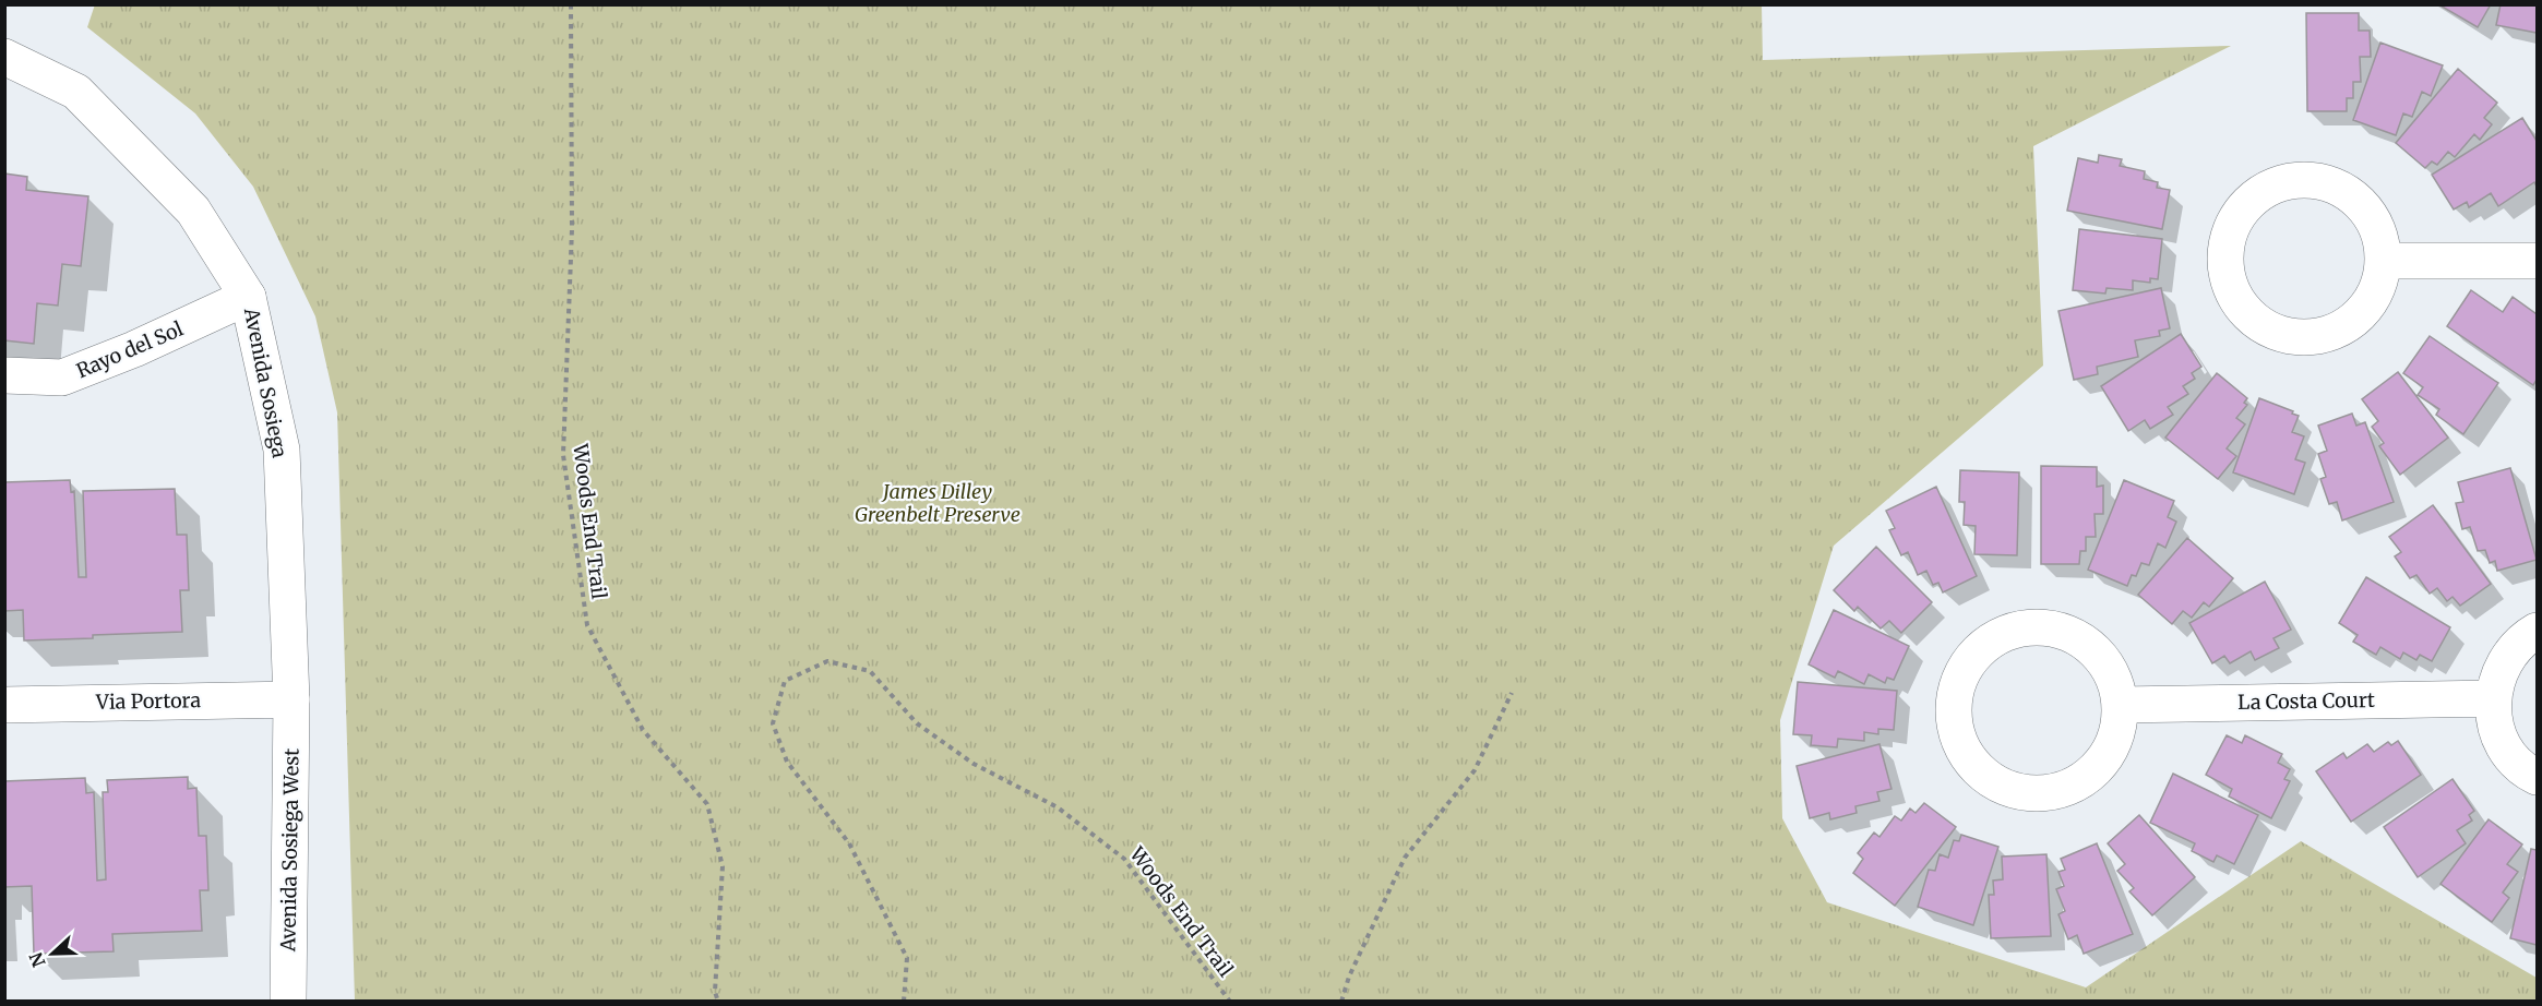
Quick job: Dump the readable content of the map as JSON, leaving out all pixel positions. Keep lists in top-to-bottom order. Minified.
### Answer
{"streets":{"street":["Rayo del Sol","Avenida Sosiega","Via Portora","La Costa Court","Avenida Sosiega West"],"path":["Woods End Trail"]},"crossings":[["Rayo del Sol","Avenida Sosiega"],["Avenida Sosiega","Via Portora"],["Avenida Sosiega","Avenida Sosiega West"],["Via Portora","Avenida Sosiega West"]],"parks":["James Dilley Greenbelt Preserve"],"north":"left"}
